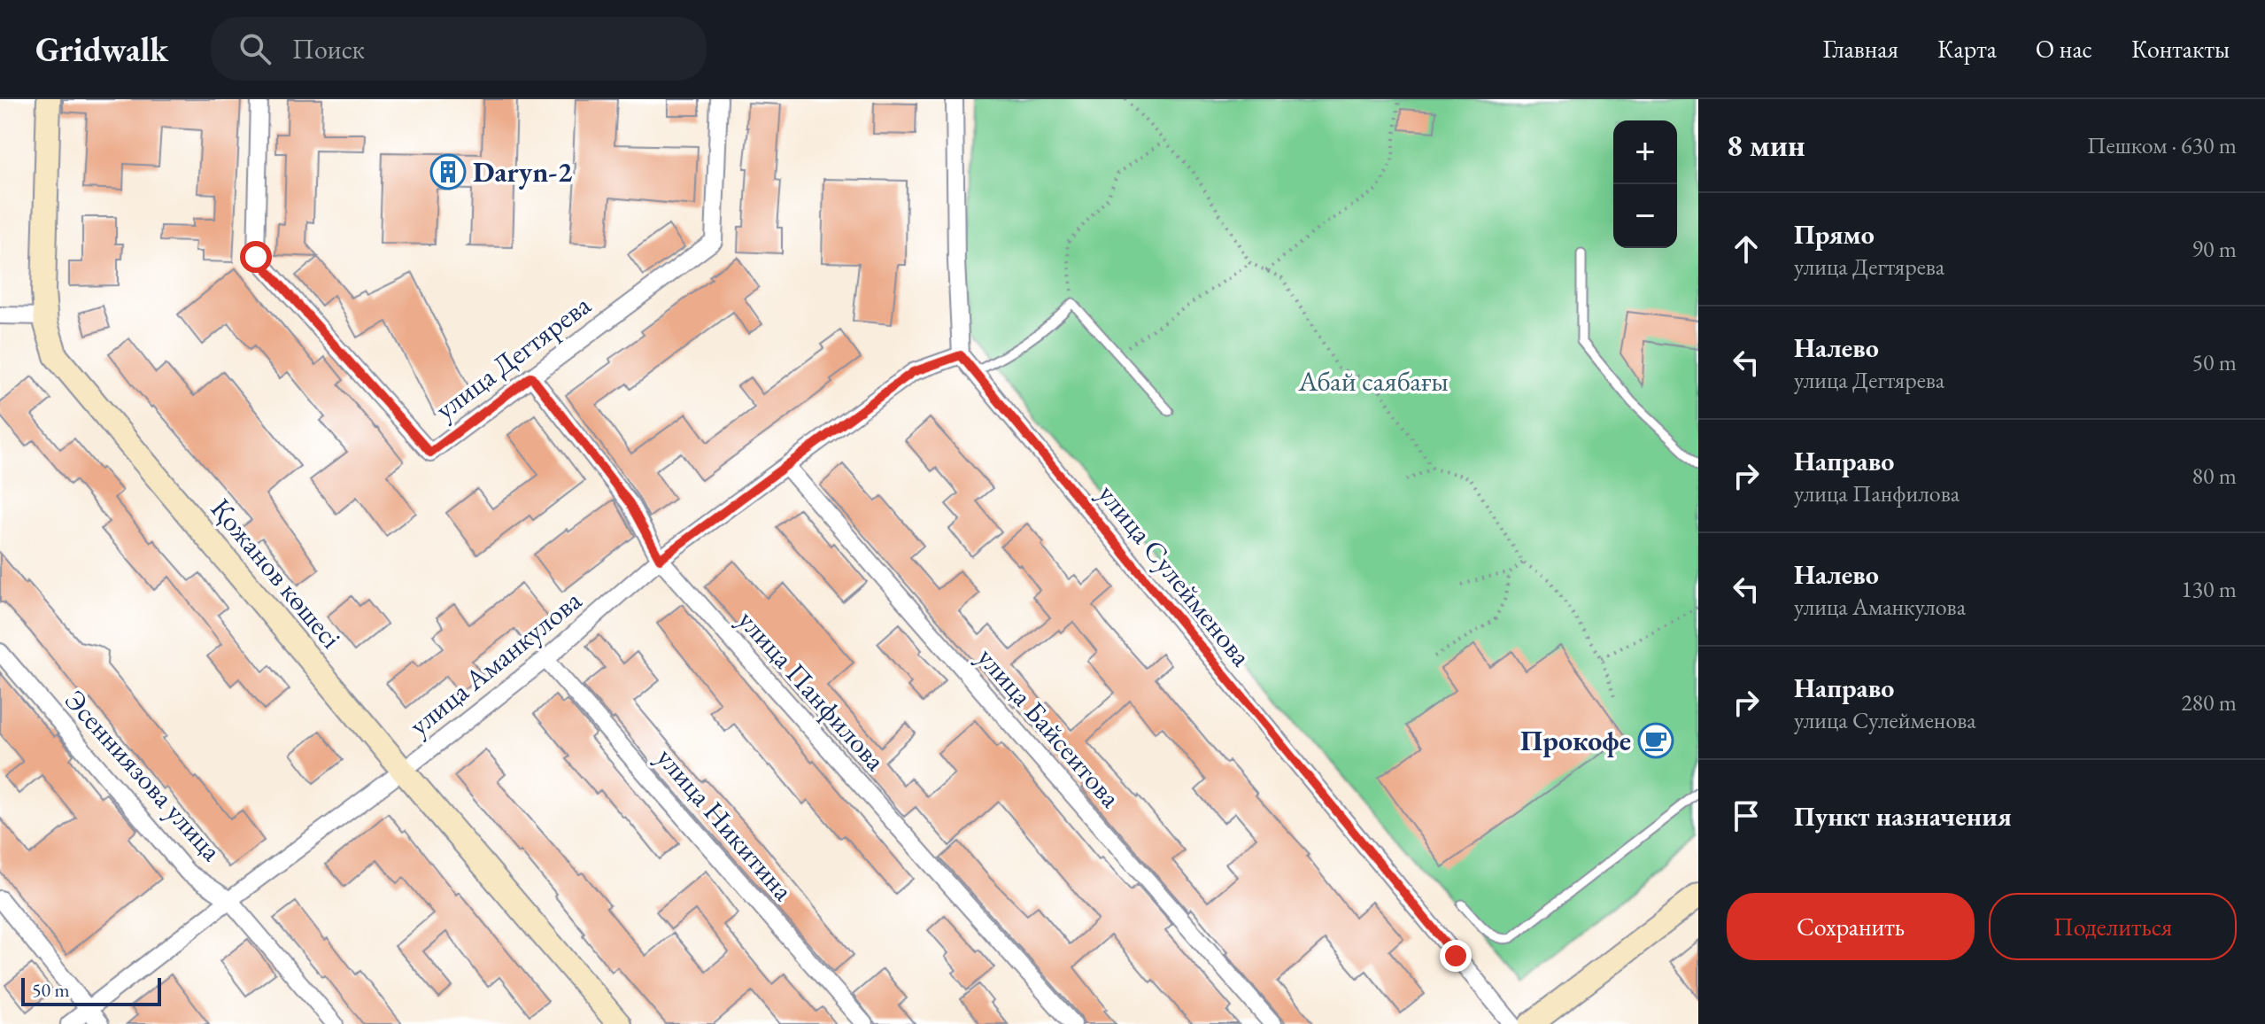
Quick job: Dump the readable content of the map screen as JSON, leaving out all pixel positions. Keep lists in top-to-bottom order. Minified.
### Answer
{"streets":{"main road":["Қожанов көшесі"],"street":["улица Дегтярева","улица Сулейменова","улица Аманкулова","улица Панфилова","улица Байсеитова","Эсенниязова улица","улица Никитина"]},"crossings":[["улица Дегтярева","улица Панфилова"],["Қожанов көшесі","улица Аманкулова"],["улица Сулейменова","улица Аманкулова"],["улица Аманкулова","улица Панфилова"],["улица Аманкулова","улица Байсеитова"],["улица Аманкулова","Эсенниязова улица"],["улица Аманкулова","улица Никитина"]],"parks":["Абай саябағы"],"places":{"building":["Daryn-2"],"cafe":["Прокофе"]},"scale_bar":"50 m","page":{"header":"Gridwalk","search":"Поиск","nav":["Главная","Карта","О нас","Контакты"],"heading":["8 мин","Пешком · 630 m"],"map_buttons":["+","−"],"list":[["Прямо","улица Дегтярева","90 m"],["Налево","улица Дегтярева","50 m"],["Направо","улица Панфилова","80 m"],["Налево","улица Аманкулова","130 m"],["Направо","улица Сулейменова","280 m"],"Пункт назначения"],"buttons":["Сохранить","Поделиться"],"scale":"50 m"}}
